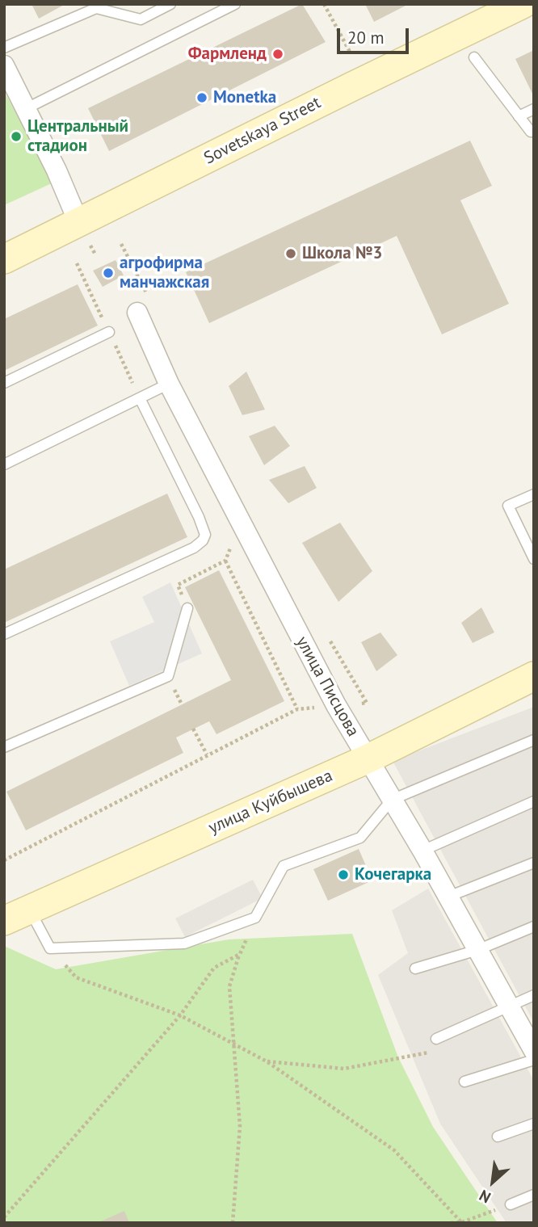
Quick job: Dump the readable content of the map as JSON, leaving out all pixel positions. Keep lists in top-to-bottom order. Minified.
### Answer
{"streets":{"main road":["Sovetskaya Street","улица Куйбышева"],"street":["улица Писцова"]},"crossings":[["улица Писцова","улица Куйбышева"]],"places":["Фармленд","Monetka","Центральный стадион","Школа №3","агрофирма манчажская","Кочегарка"],"scale_bar":"20 m","north":"bottom left"}
